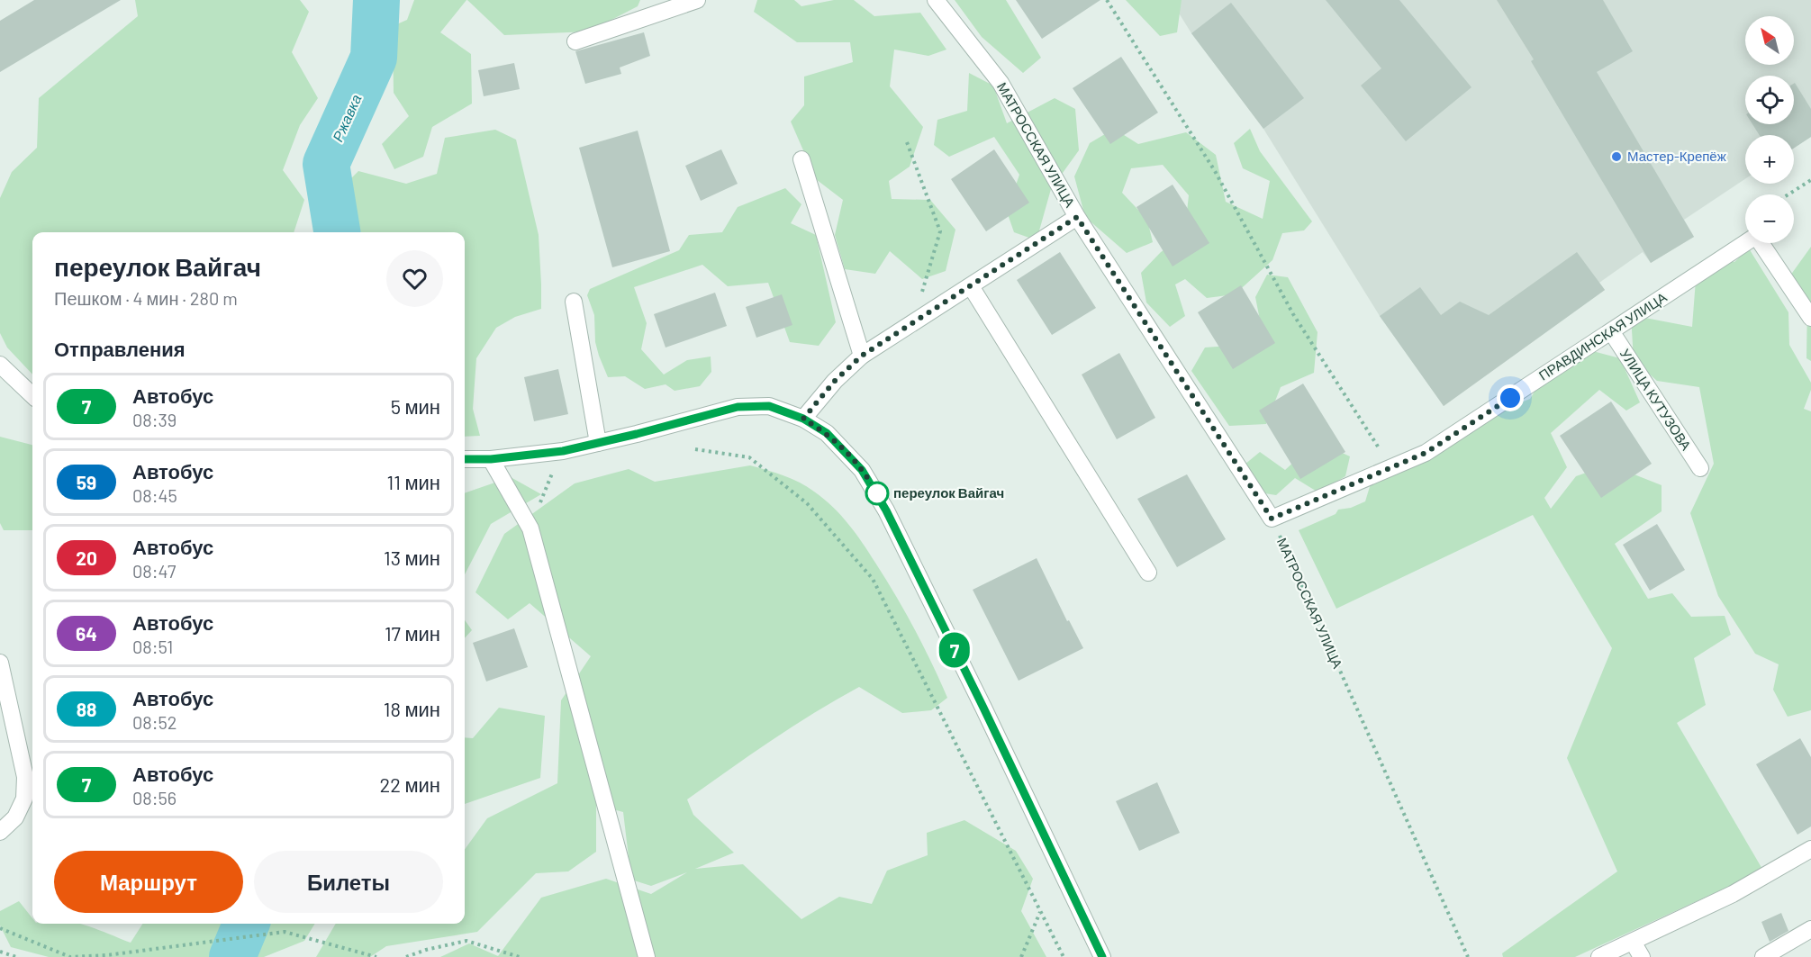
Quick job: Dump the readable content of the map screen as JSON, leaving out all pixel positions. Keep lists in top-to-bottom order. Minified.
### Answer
{"streets":{"street":["МАТРОССКАЯ УЛИЦА","ПРАВДИНСКАЯ УЛИЦА","УЛИЦА КУТУЗОВА"]},"crossings":[["МАТРОССКАЯ УЛИЦА","ПРАВДИНСКАЯ УЛИЦА"],["ПРАВДИНСКАЯ УЛИЦА","УЛИЦА КУТУЗОВА"]],"water":["Ржавка"],"places":["Мастер-Крепёж","переулок Вайгач"],"lines":["bus line 7"],"north":"top left","page":{"on_map":"7","map_buttons":["+","−"],"heading":[["переулок Вайгач","Пешком · 4 мин · 280 m"],"Отправления"],"list":[{"mark":"7","name":"Автобус","note":"08:39","value":"5 мин"},{"mark":"59","name":"Автобус","note":"08:45","value":"11 мин"},{"mark":"20","name":"Автобус","note":"08:47","value":"13 мин"},{"mark":"64","name":"Автобус","note":"08:51","value":"17 мин"},{"mark":"88","name":"Автобус","note":"08:52","value":"18 мин"},{"mark":"7","name":"Автобус","note":"08:56","value":"22 мин"}],"buttons":["Маршрут","Билеты"]}}
